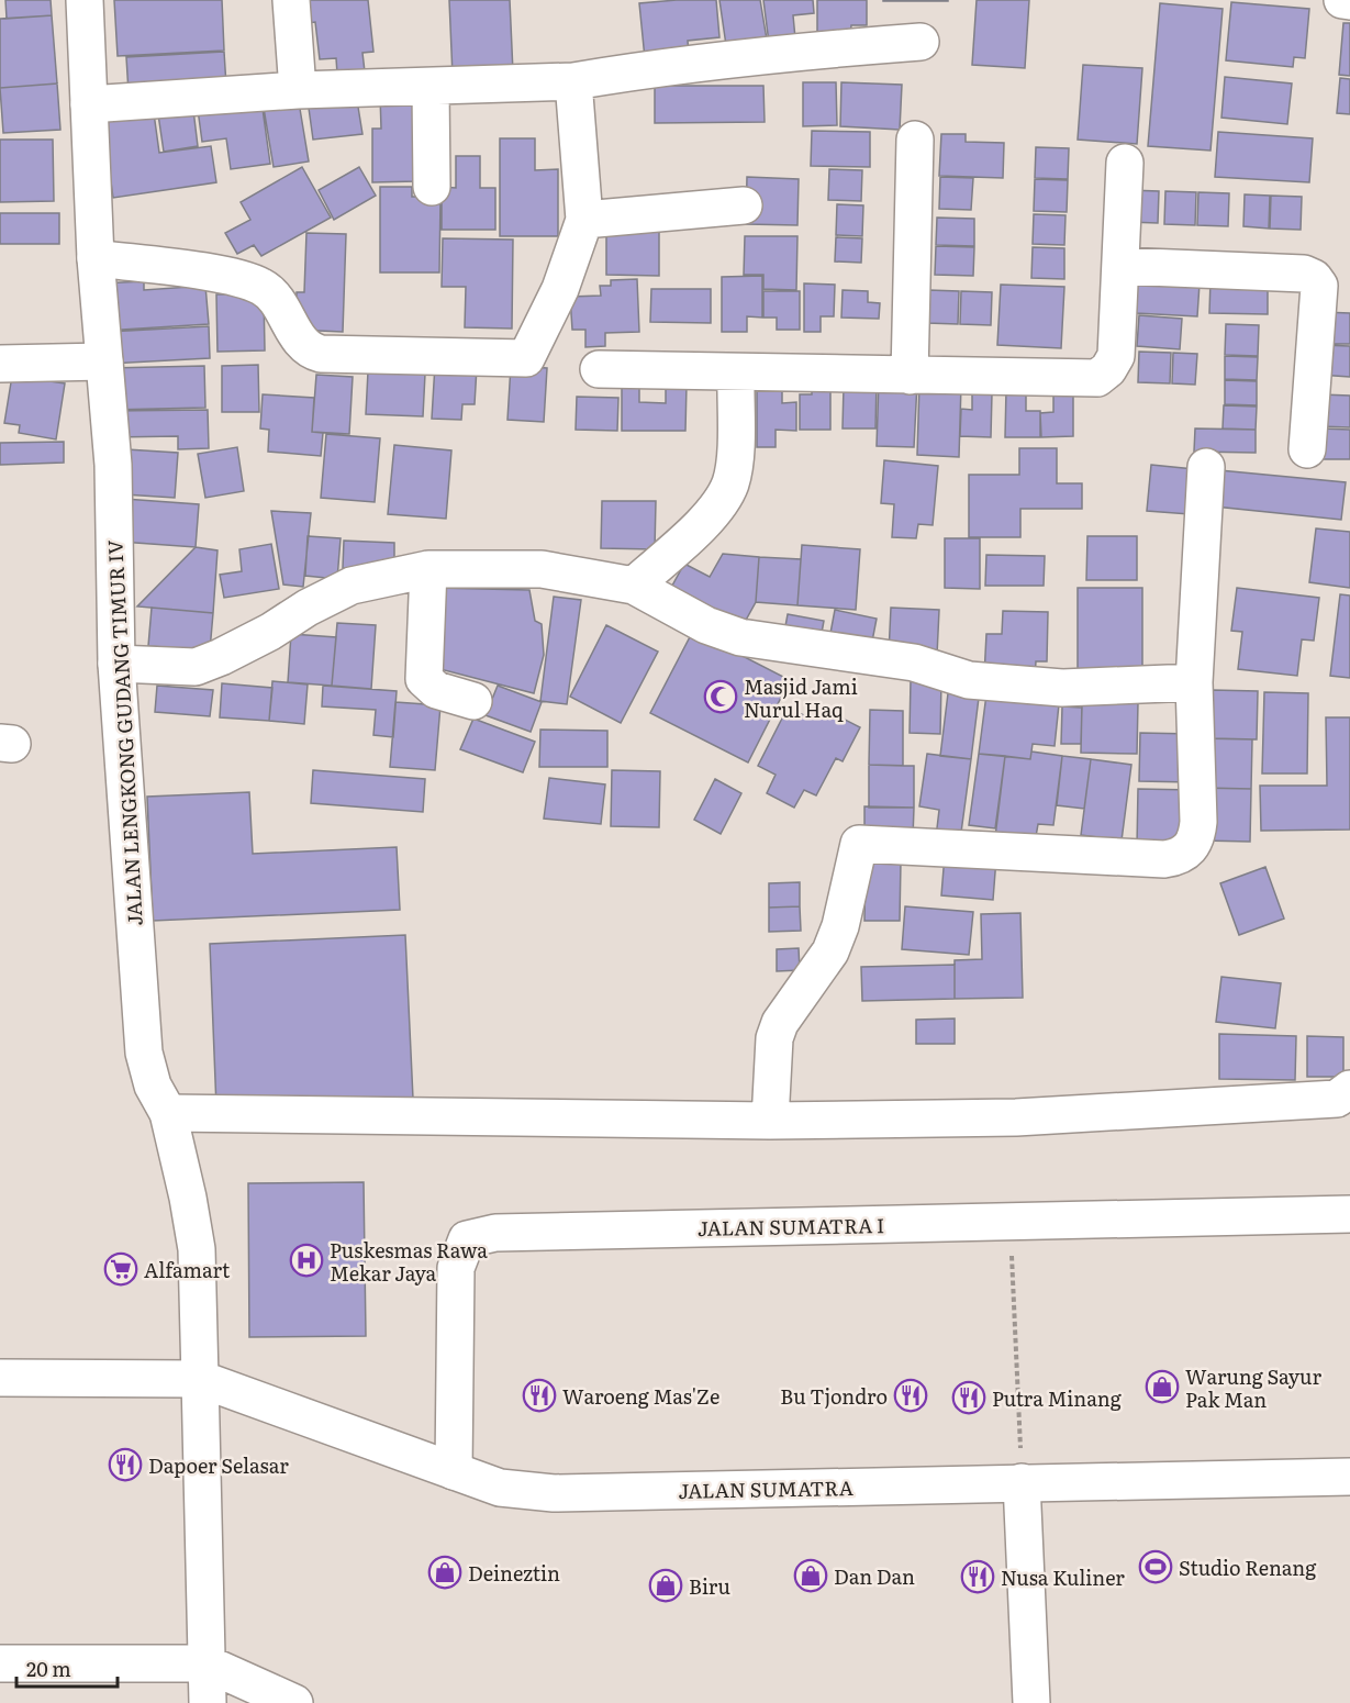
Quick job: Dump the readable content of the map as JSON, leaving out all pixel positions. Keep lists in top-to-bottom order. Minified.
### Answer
{"streets":{"street":["JALAN LENGKONG GUDANG TIMUR IV","JALAN SUMATRA I","JALAN SUMATRA"]},"crossings":[["JALAN LENGKONG GUDANG TIMUR IV","JALAN SUMATRA"],["JALAN SUMATRA I","JALAN SUMATRA"]],"places":{"mosque":["Masjid Jami Nurul Haq"],"hospital":["Puskesmas Rawa Mekar Jaya"],"supermarket":["Alfamart"],"shop":["Warung Sayur Pak Man","Deineztin","Dan Dan","Biru"],"restaurant":["Waroeng Mas'Ze","Bu Tjondro","Putra Minang","Dapoer Selasar","Nusa Kuliner"],"sports":["Studio Renang"]},"scale_bar":"20 m"}
